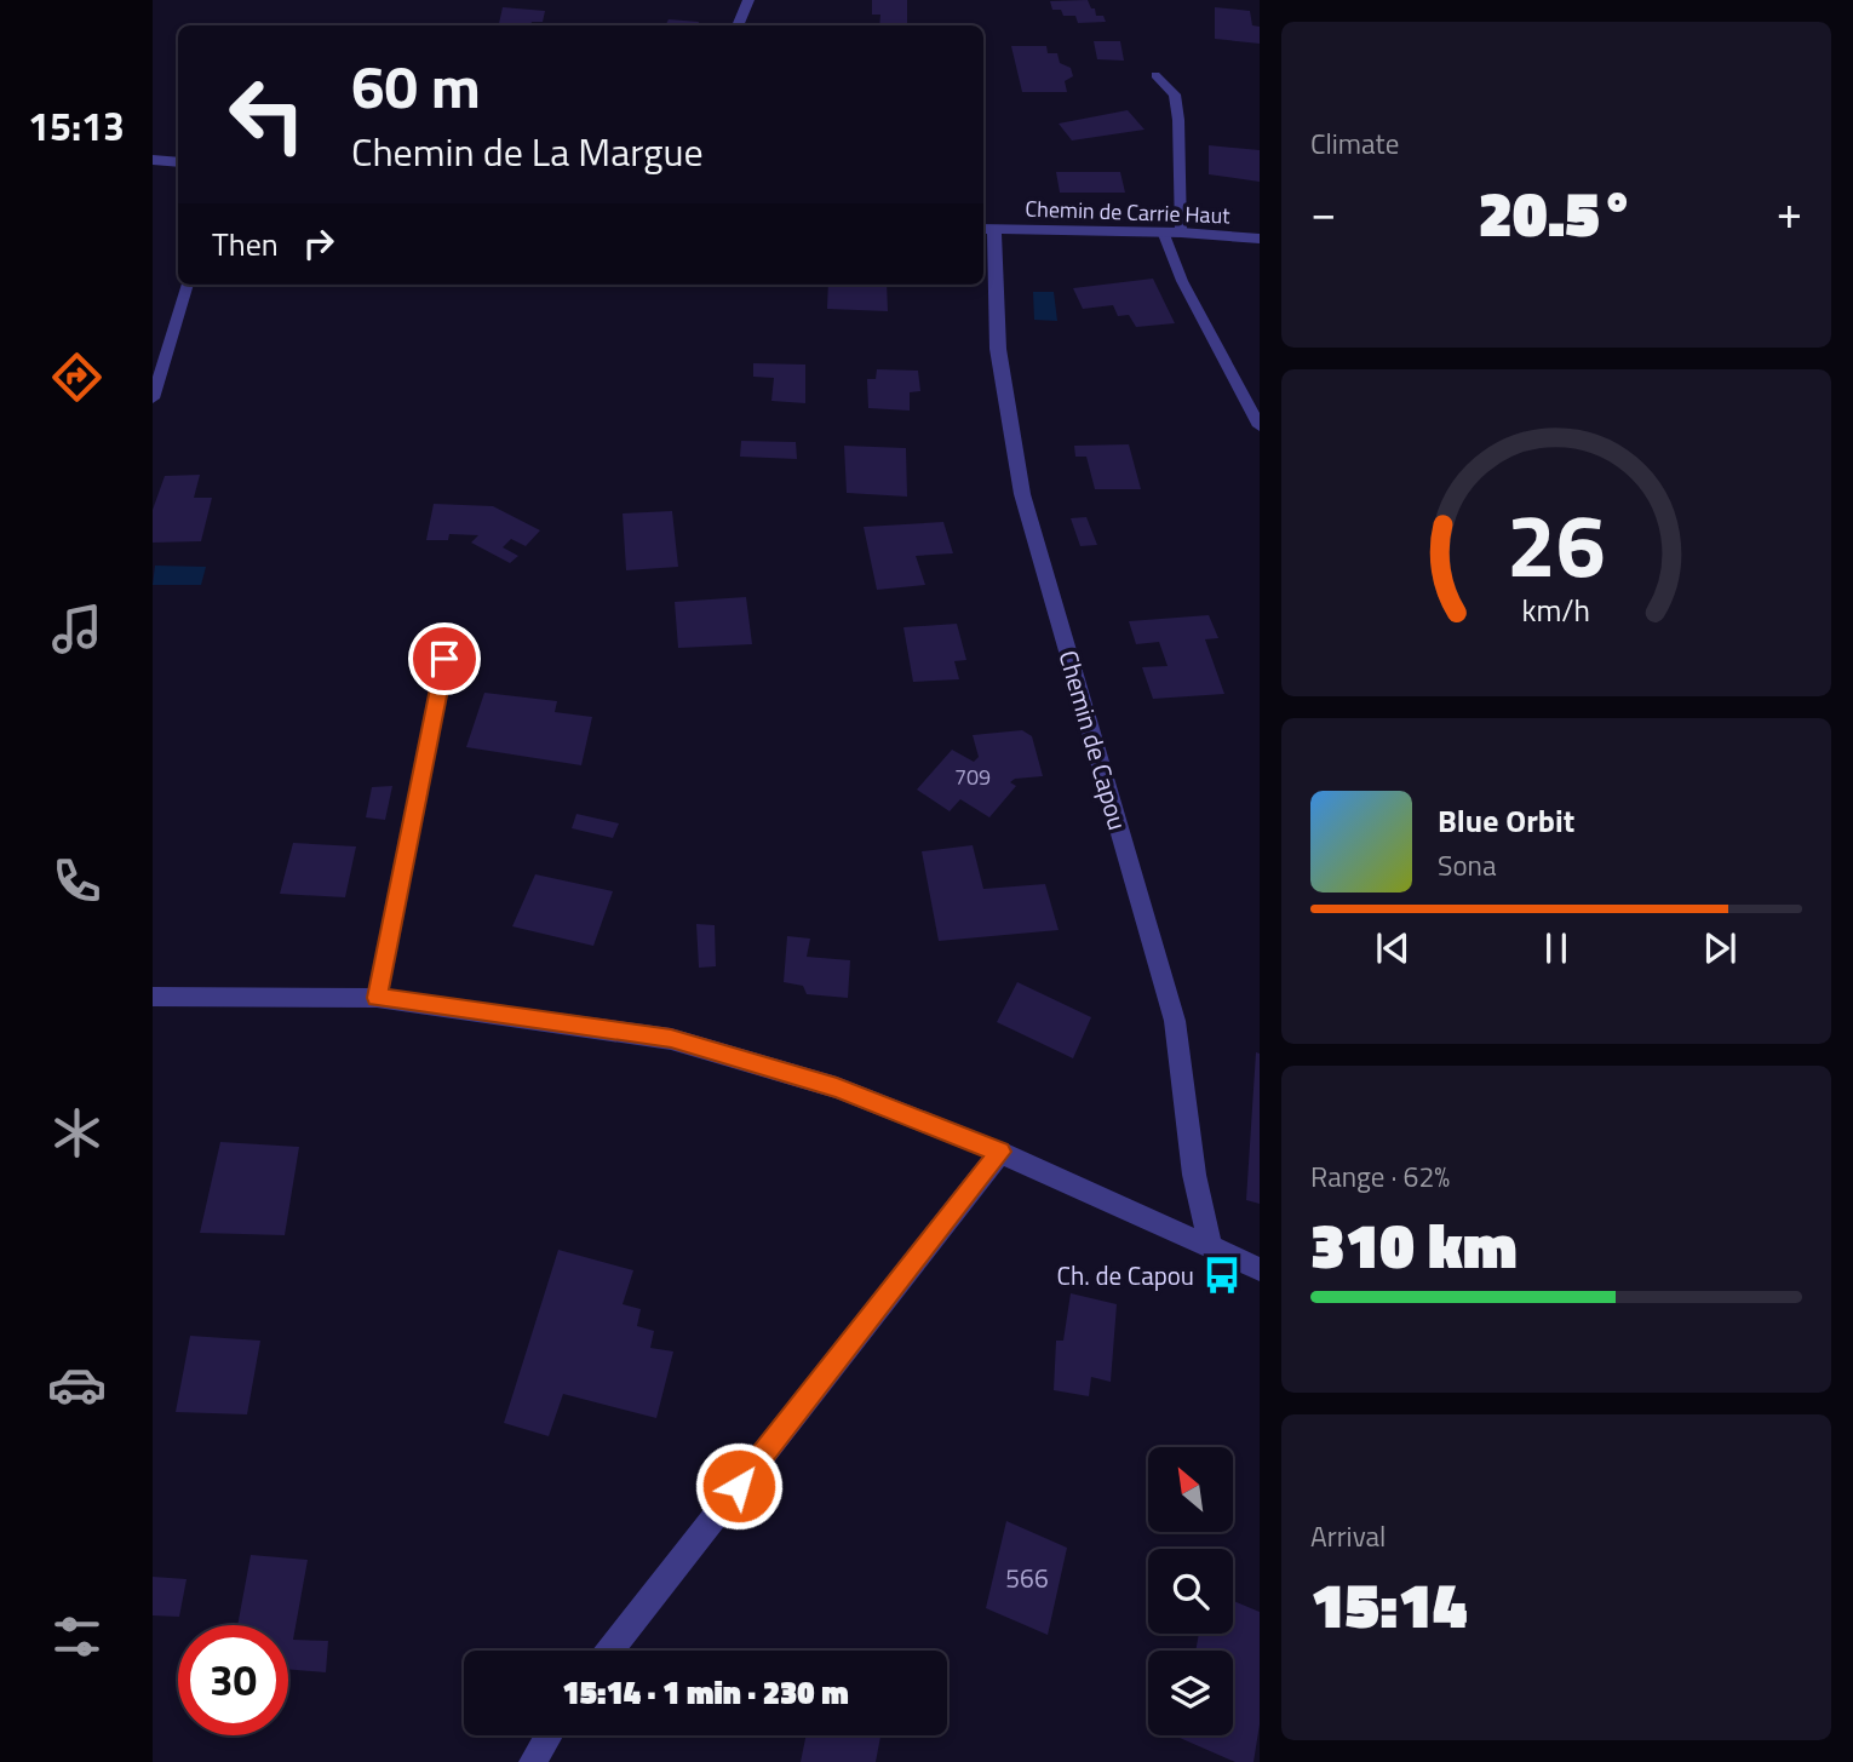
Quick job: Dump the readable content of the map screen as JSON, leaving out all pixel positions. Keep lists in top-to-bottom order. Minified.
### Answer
{"streets":{"street":["Chemin de Carrie Haut","Chemin de Capou"]},"crossings":[["Chemin de Carrie Haut","Chemin de Capou"]],"places":{"bus stop":["Ch. de Capou"]},"house_numbers":["709","566"],"north":"top left","page":{"tabs":"15:13","tile":["Climate",["Range · 62%","310 km"],["Arrival","15:14"]],"turn":["60 m","Chemin de La Margue"],"heat":["−","20.5°","+"],"then":"Then","song":["Blue Orbit","Sona"],"limit":"30","trip":"15:14 · 1 min · 230 m","gauge":["26","km/h"]}}
